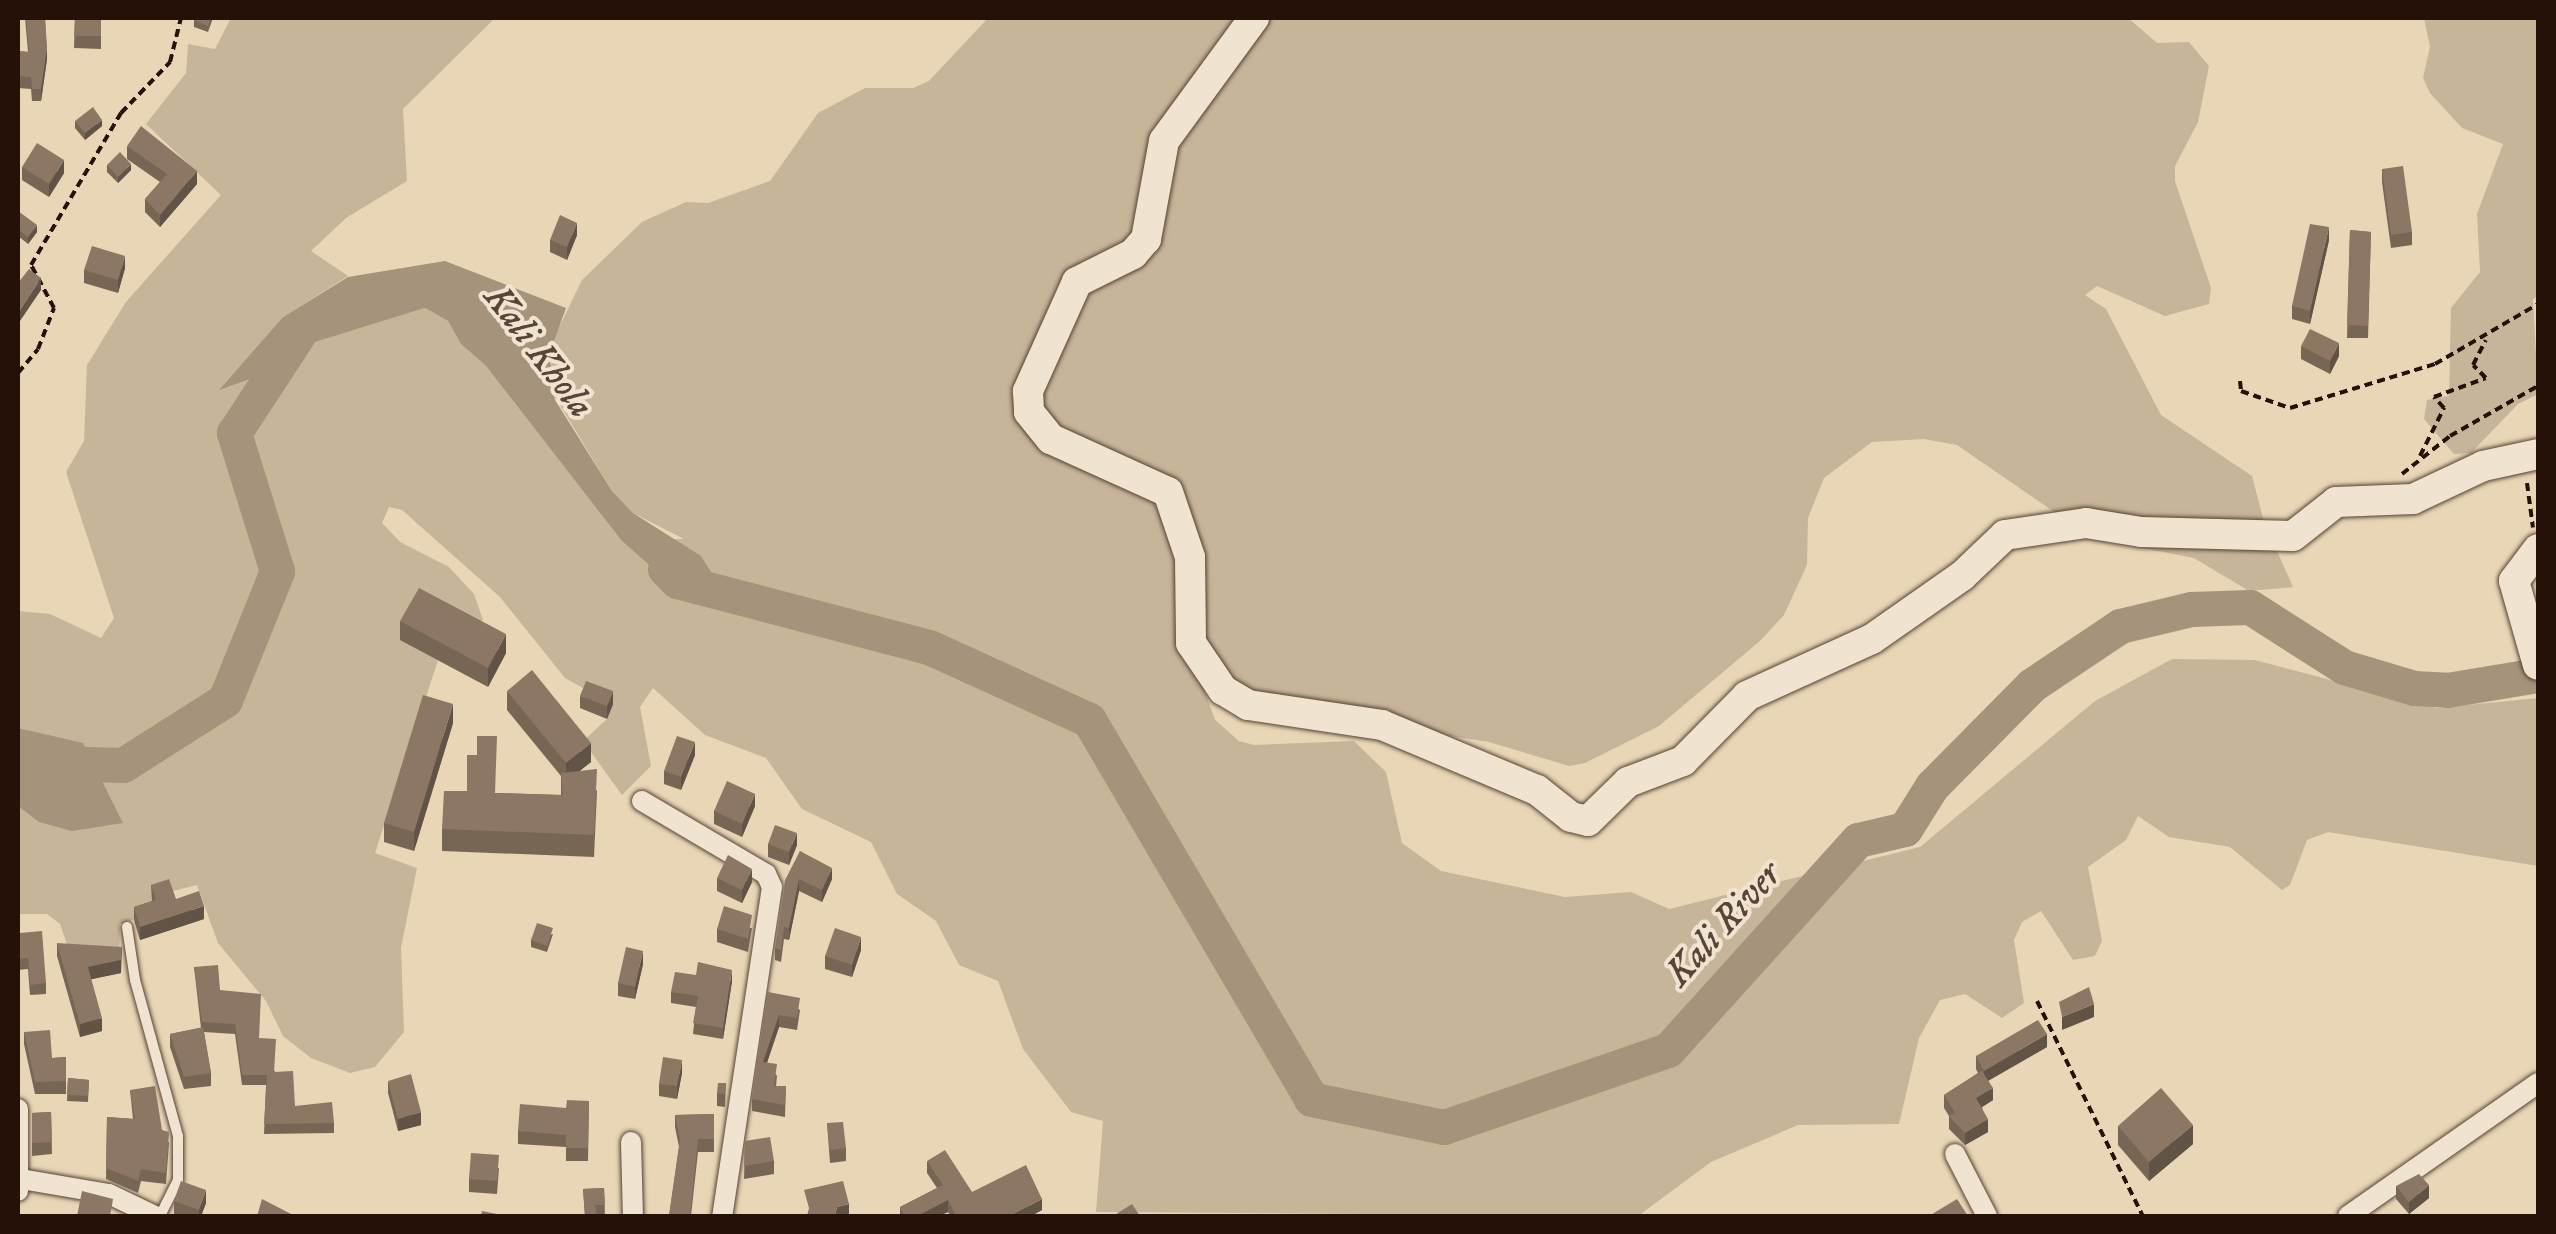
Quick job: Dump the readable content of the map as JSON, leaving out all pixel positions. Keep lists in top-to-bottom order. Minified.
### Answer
{"water":["Kali Khola","Kali River"]}
